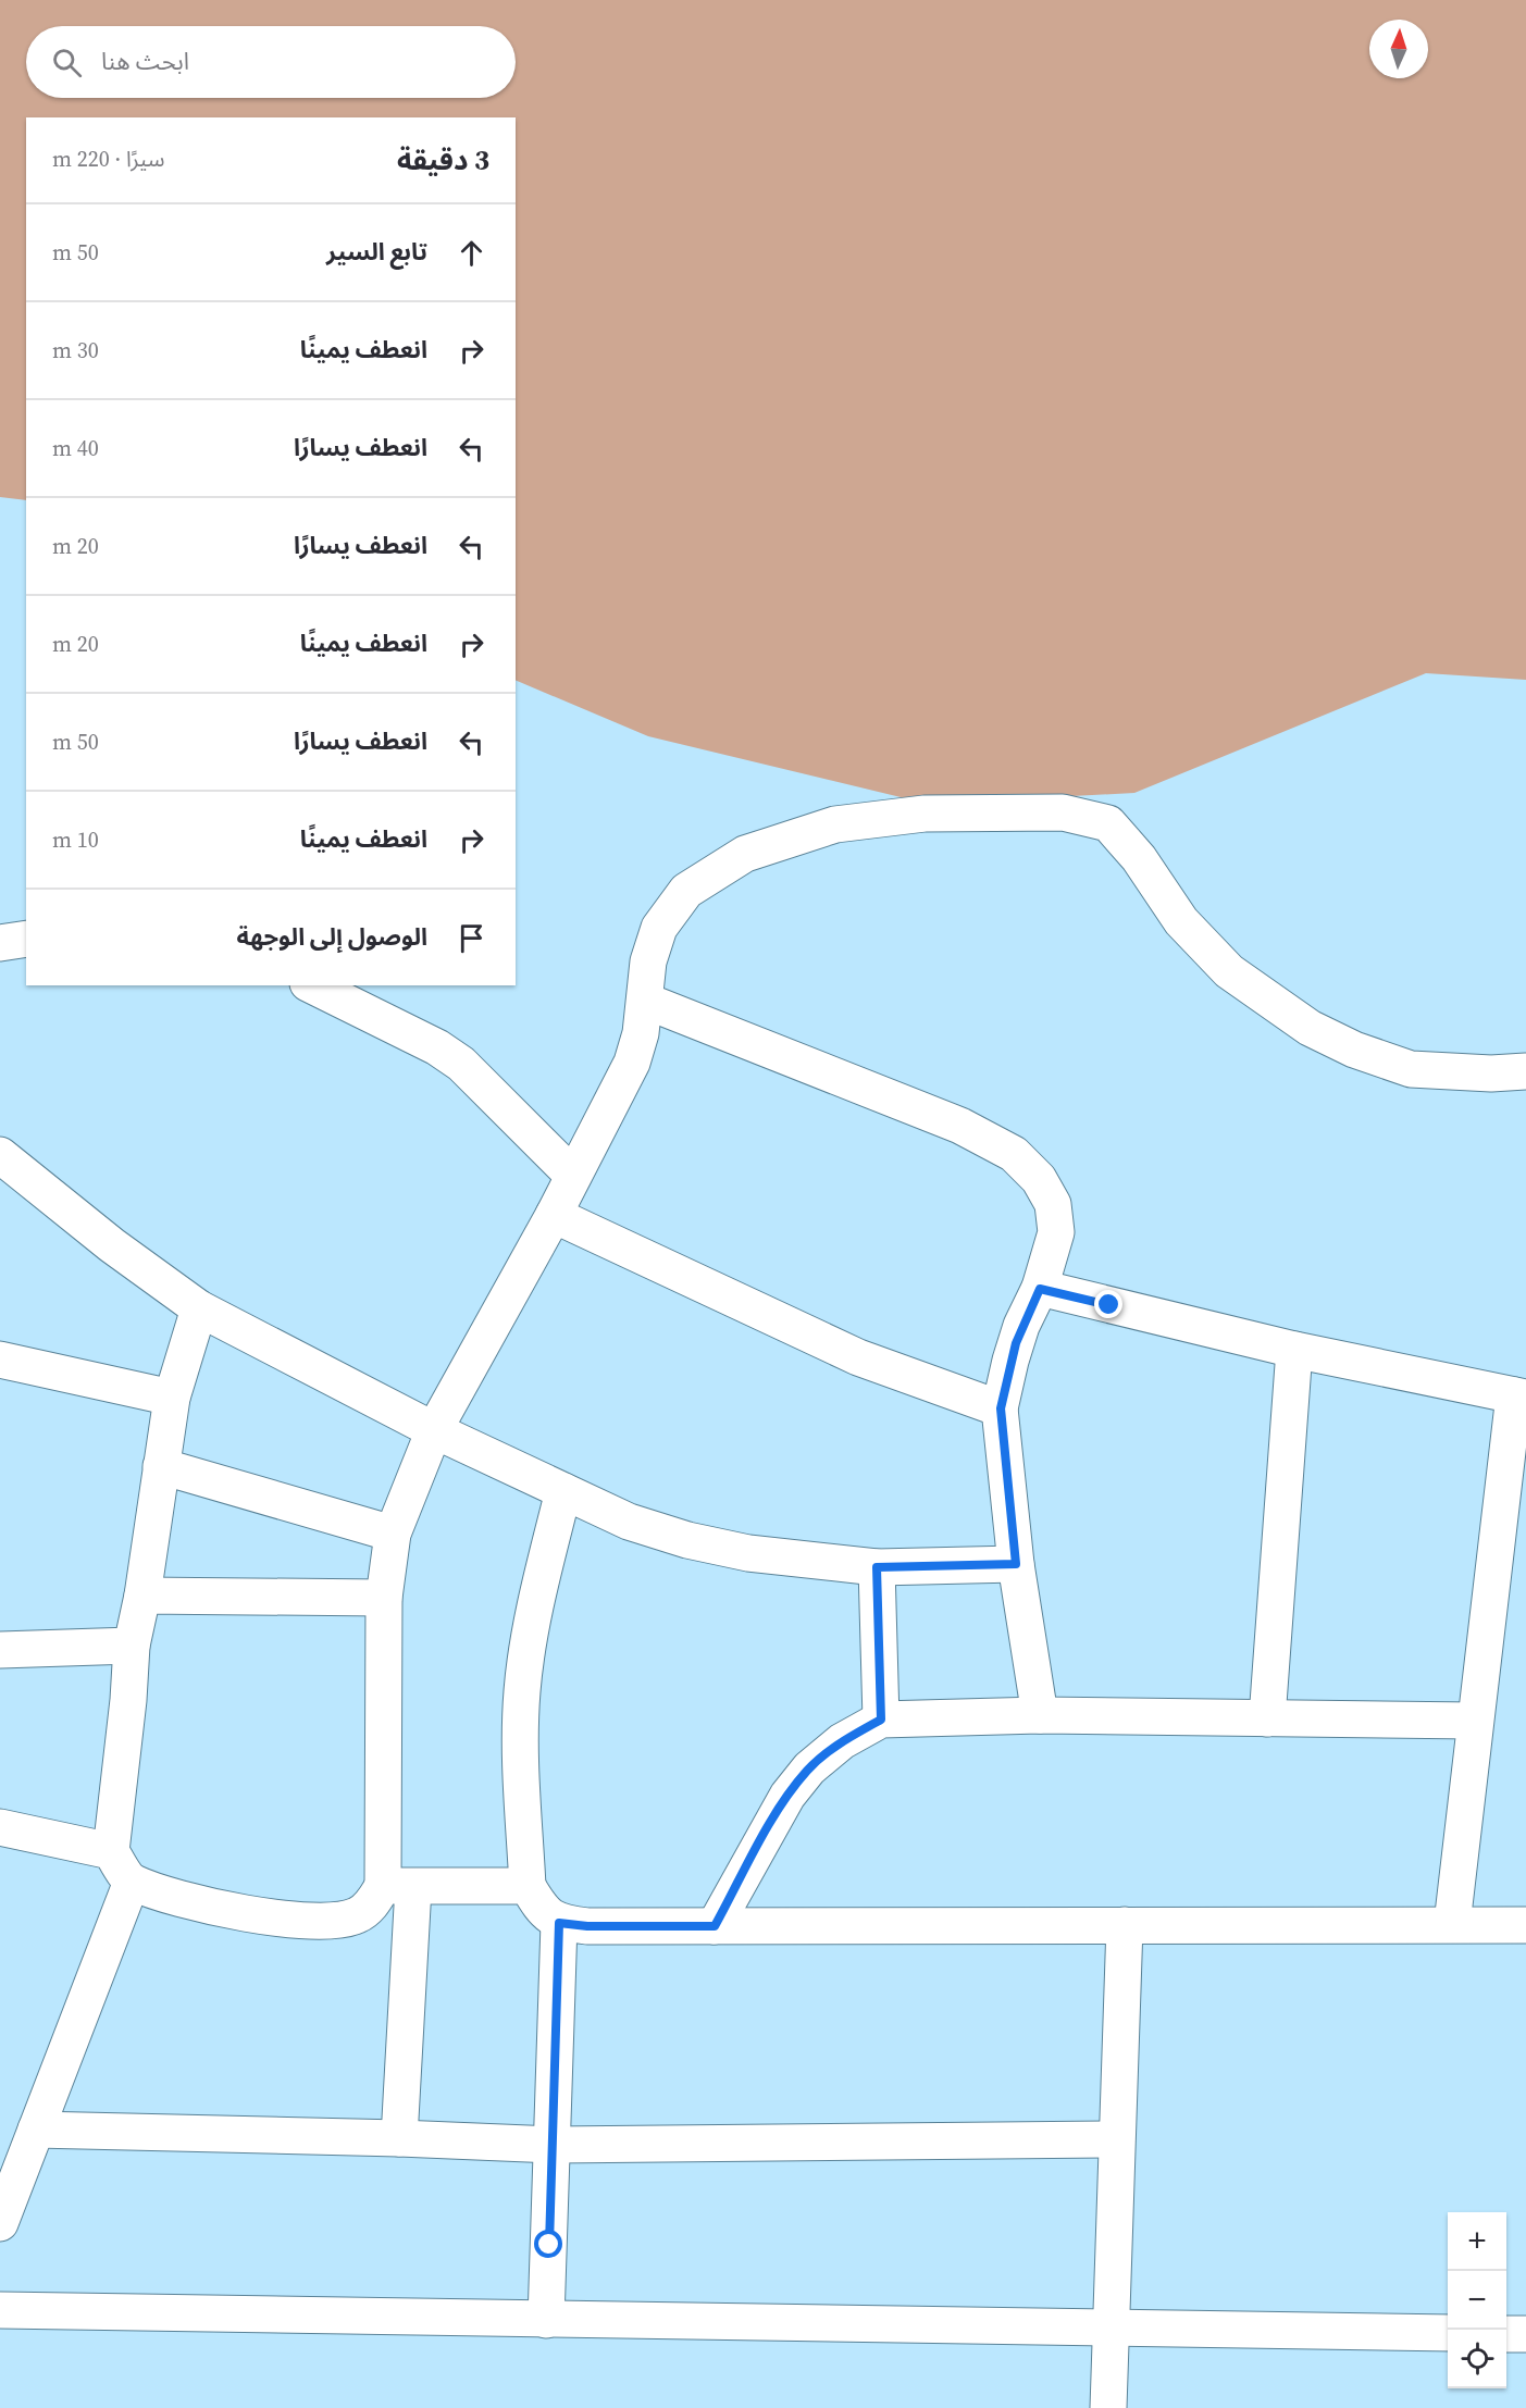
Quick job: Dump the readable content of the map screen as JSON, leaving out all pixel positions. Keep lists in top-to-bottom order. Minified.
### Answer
{"north":"top","page":{"search":"ابحث هنا","heading":["3 دقيقة","سيرًا · 220 m"],"list":[["تابع السير","50 m"],["انعطف يمينًا","30 m"],["انعطف يسارًا","40 m"],["انعطف يسارًا","20 m"],["انعطف يمينًا","20 m"],["انعطف يسارًا","50 m"],["انعطف يمينًا","10 m"],"الوصول إلى الوجهة"],"map_buttons":["+","−"]}}
